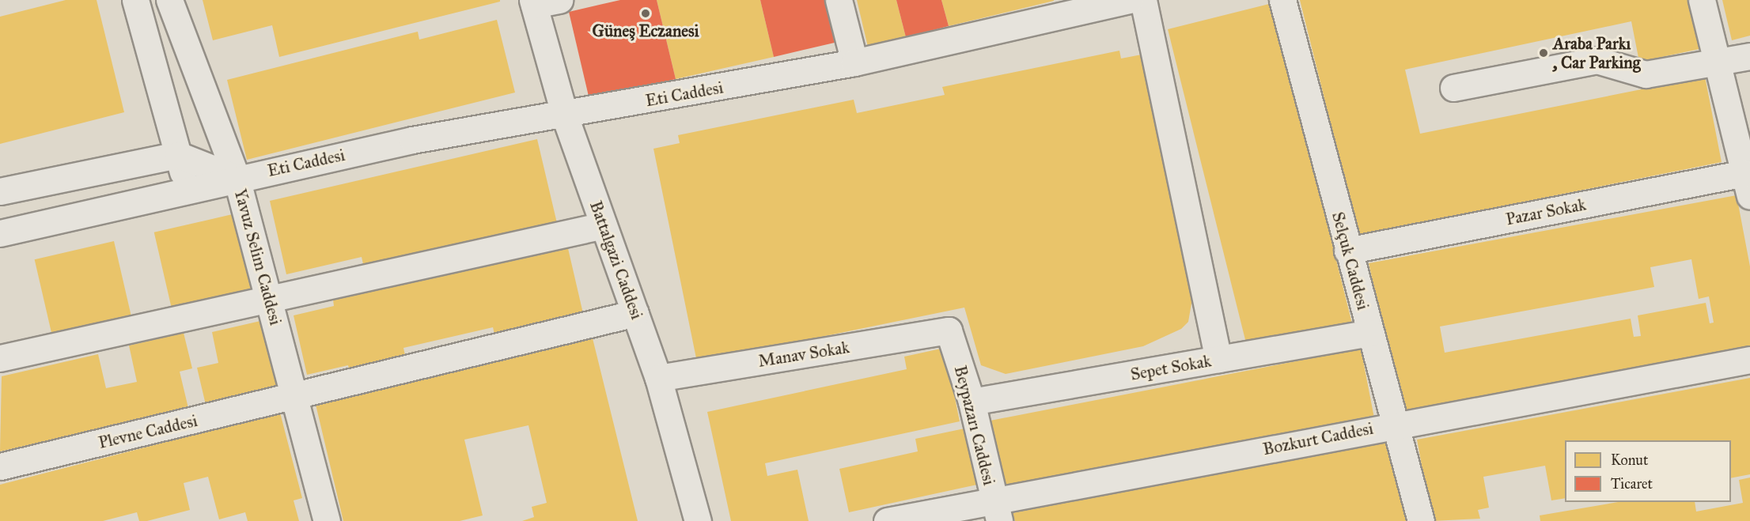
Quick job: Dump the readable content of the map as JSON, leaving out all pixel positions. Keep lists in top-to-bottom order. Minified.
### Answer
{"streets":{"street":["Eti Caddesi","Pazar Sokak","Yavuz Selim Caddesi","Battalgazi Caddesi","Selçuk Caddesi","Manav Sokak","Sepet Sokak","Beypazarı Caddesi","Plevne Caddesi","Bozkurt Caddesi"]},"crossings":[["Eti Caddesi","Yavuz Selim Caddesi"],["Eti Caddesi","Battalgazi Caddesi"],["Pazar Sokak","Selçuk Caddesi"],["Yavuz Selim Caddesi","Plevne Caddesi"],["Battalgazi Caddesi","Manav Sokak"],["Battalgazi Caddesi","Plevne Caddesi"],["Selçuk Caddesi","Sepet Sokak"],["Selçuk Caddesi","Bozkurt Caddesi"],["Manav Sokak","Beypazarı Caddesi"],["Sepet Sokak","Beypazarı Caddesi"],["Beypazarı Caddesi","Bozkurt Caddesi"]],"places":["Güneş Eczanesi","Araba Parkı , Car Parking"],"legend":["Konut","Ticaret"]}
